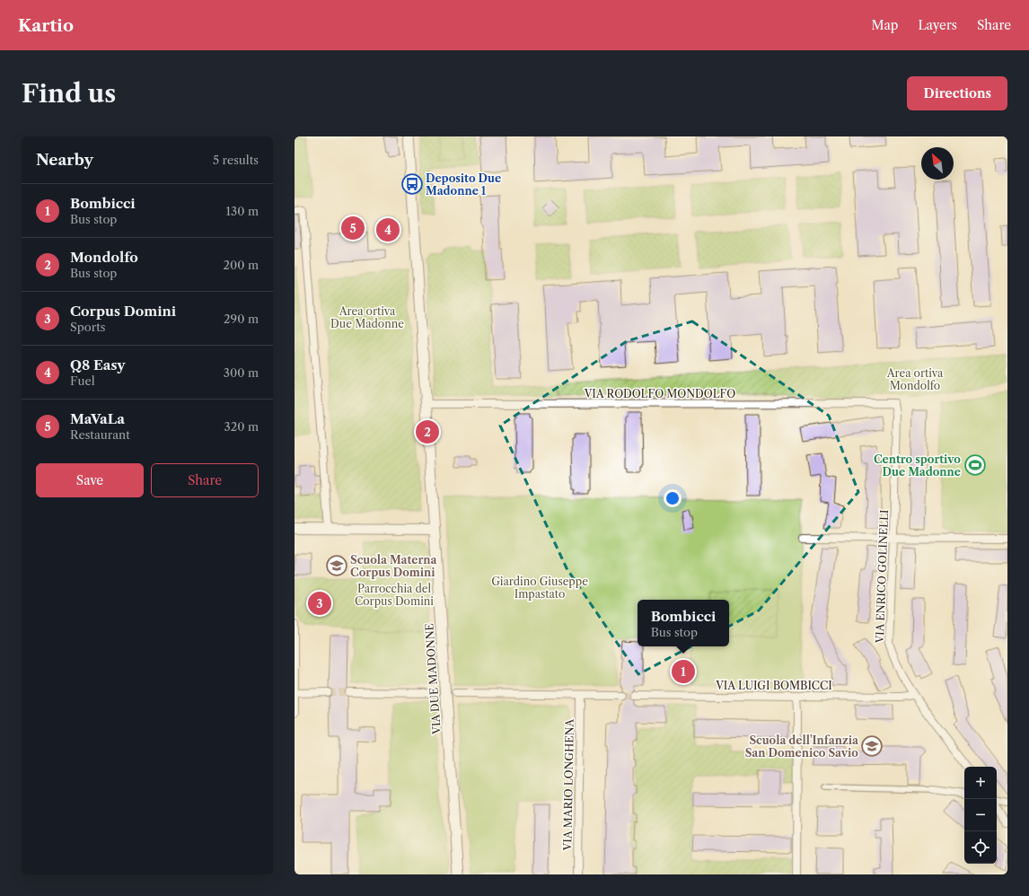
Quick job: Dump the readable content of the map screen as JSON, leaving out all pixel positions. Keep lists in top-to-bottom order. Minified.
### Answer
{"streets":{"main road":["VIA DUE MADONNE"],"street":["VIA RODOLFO MONDOLFO","VIA ENRICO GOLINELLI","VIA LUIGI BOMBICCI","VIA MARIO LONGHENA"]},"crossings":[["VIA RODOLFO MONDOLFO","VIA ENRICO GOLINELLI"],["VIA RODOLFO MONDOLFO","VIA DUE MADONNE"],["VIA ENRICO GOLINELLI","VIA LUIGI BOMBICCI"]],"parks":["Area ortiva Due Madonne","Area ortiva Mondolfo","Giardino Giuseppe Impastato","Parrocchia del Corpus Domini"],"places":{"bus stop":["Deposito Due Madonne 1"],"sports":["Centro sportivo Due Madonne"],"school or university":["Scuola Materna Corpus Domini","Scuola dell'Infanzia San Domenico Savio"]},"north":"top left","page":{"header":"Kartio","nav":["Map","Layers","Share"],"buttons":["Directions",["Save","Share"]],"title":"Find us","heading":["Nearby","5 results"],"list":[{"mark":"1","name":"Bombicci","note":"Bus stop","value":"130 m"},{"mark":"2","name":"Mondolfo","note":"Bus stop","value":"200 m"},{"mark":"3","name":"Corpus Domini","note":"Sports","value":"290 m"},{"mark":"4","name":"Q8 Easy","note":"Fuel","value":"300 m"},{"mark":"5","name":"MaVaLa","note":"Restaurant","value":"320 m"}],"pins":["5","4","2","3","1"],"popup":["Bombicci","Bus stop"],"map_buttons":["+","−"]}}
